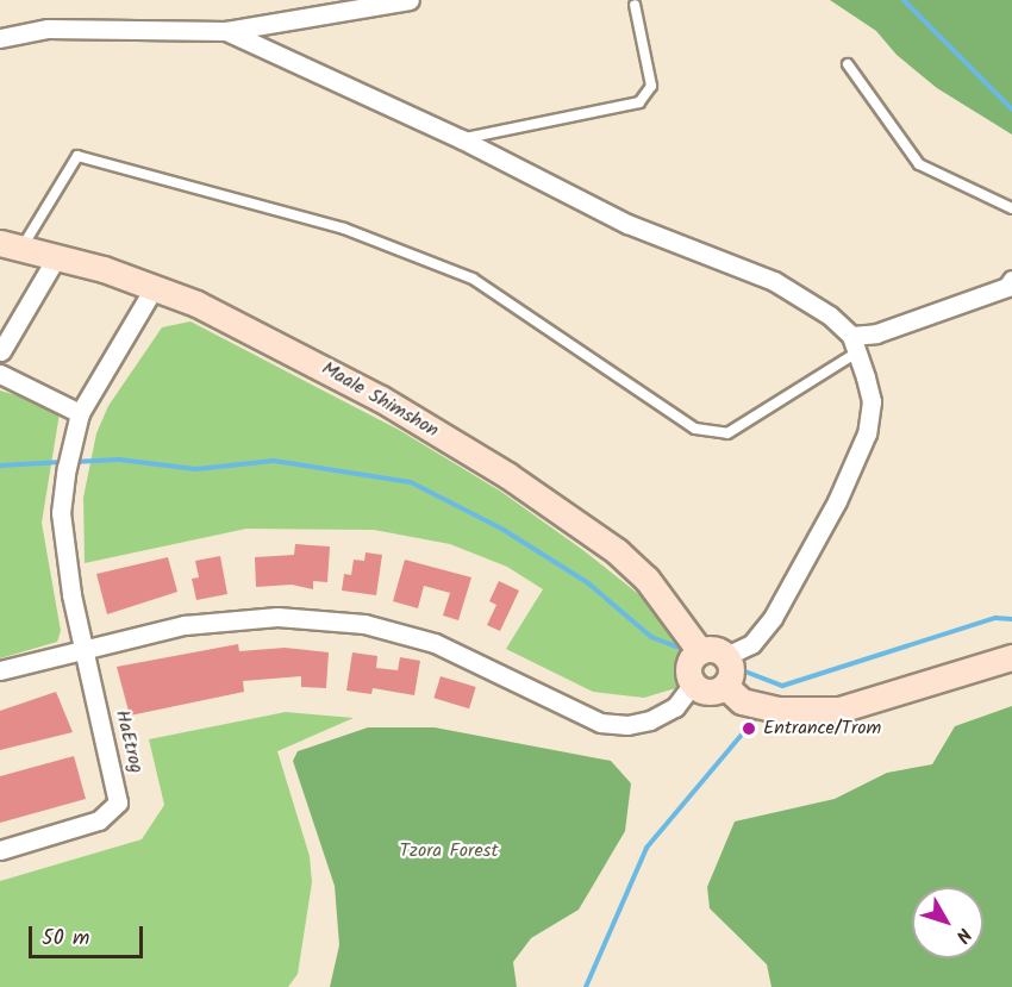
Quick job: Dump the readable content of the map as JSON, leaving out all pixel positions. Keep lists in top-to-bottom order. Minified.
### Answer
{"streets":{"street":["Maale Shimshon","HaEtrog"]},"parks":["Tzora Forest"],"places":["Entrance/Trom"],"scale_bar":"50 m","north":"bottom right"}
